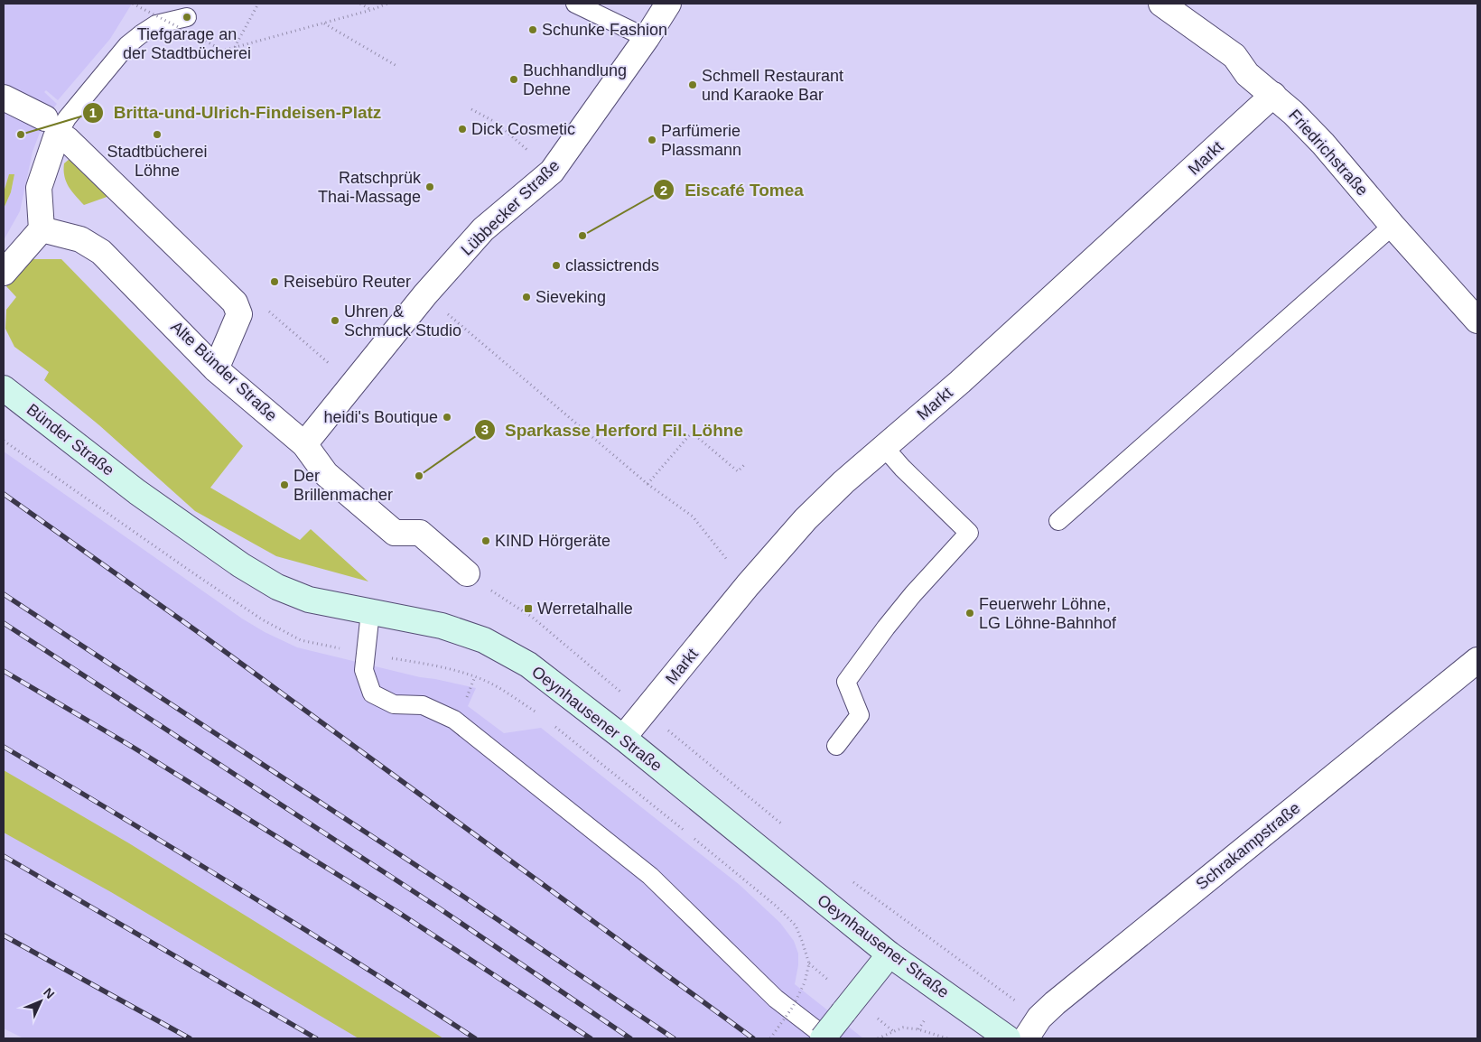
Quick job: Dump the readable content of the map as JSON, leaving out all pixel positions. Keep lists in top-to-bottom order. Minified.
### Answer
{"streets":{"main road":["Bünder Straße","Oeynhausener Straße"],"street":["Friedrichstraße","Markt","Lübbecker Straße","Alte Bünder Straße","Schrakampstraße"]},"crossings":[["Friedrichstraße","Markt"],["Markt","Oeynhausener Straße"],["Lübbecker Straße","Alte Bünder Straße"],["Bünder Straße","Oeynhausener Straße"]],"places":{"other":["Tiefgarage an der Stadtbücherei","Schunke Fashion","Buchhandlung Dehne","Schmell Restaurant und Karaoke Bar","Dick Cosmetic","Britta-und-Ulrich-Findeisen-Platz","Stadtbücherei Löhne","Parfümerie Plassmann","Ratschprük Thai-Massage","Eiscafé Tomea","classictrends","Reisebüro Reuter","Sieveking","Uhren & Schmuck Studio","heidi's Boutique","Sparkasse Herford Fil. Löhne","Der Brillenmacher","KIND Hörgeräte","Feuerwehr Löhne, LG Löhne-Bahnhof"],"transit":["Werretalhalle"]},"north":"top right"}
